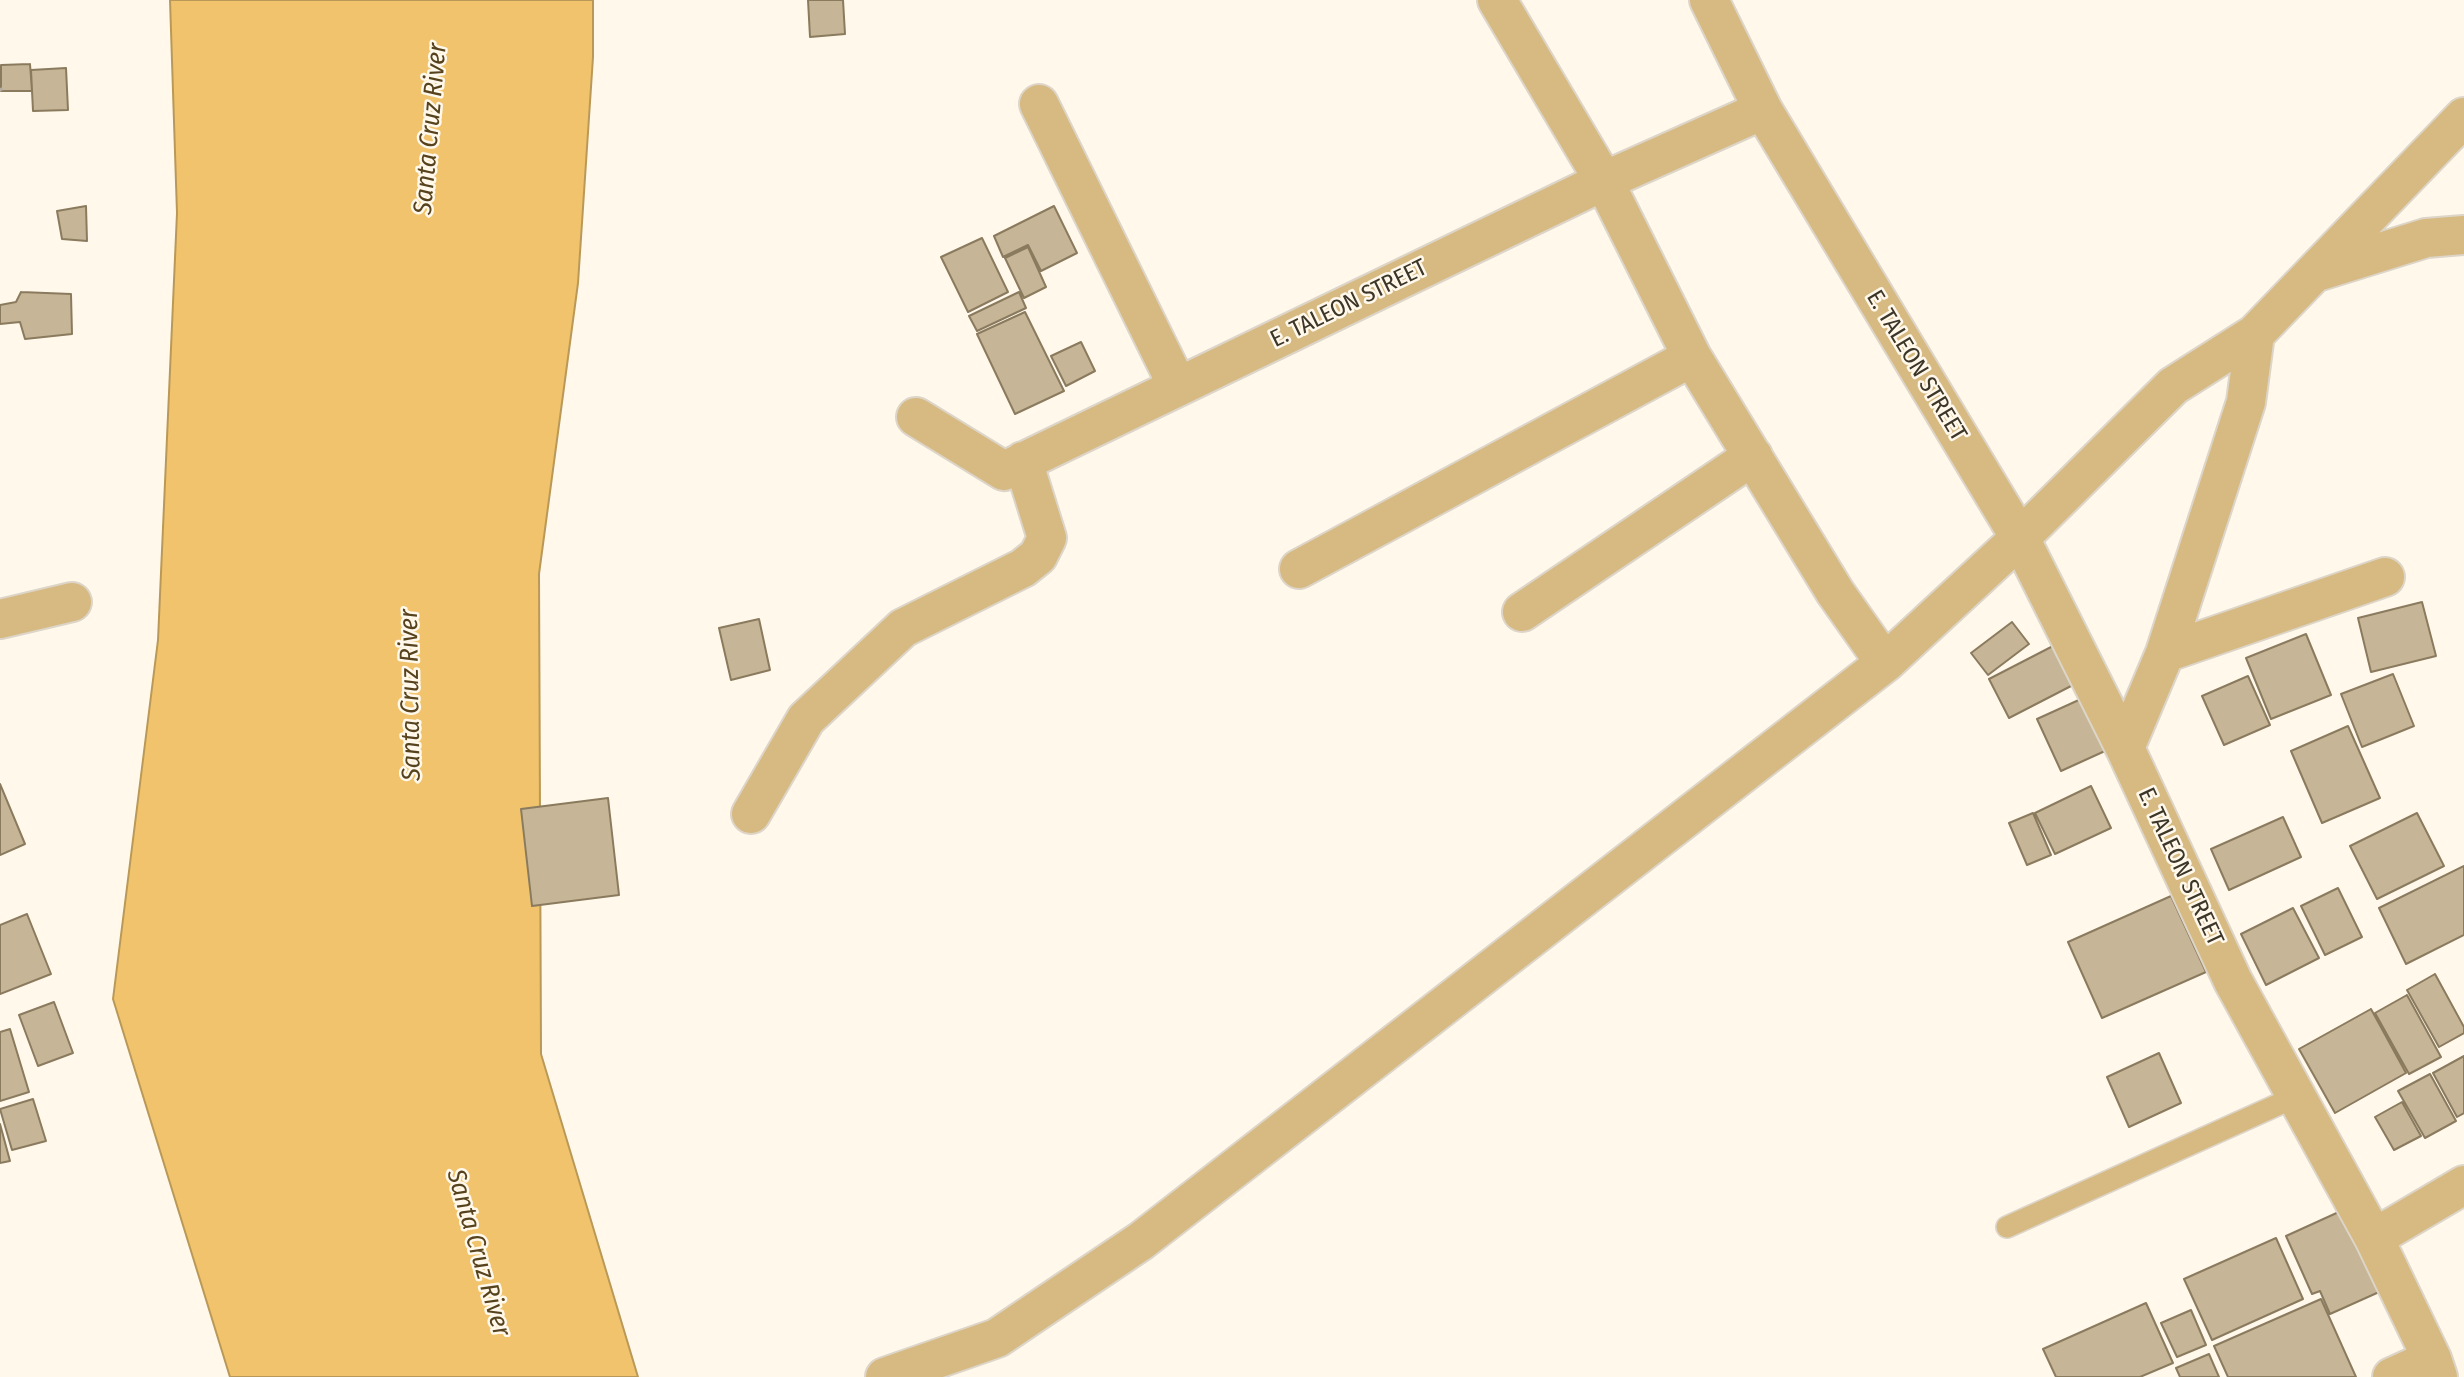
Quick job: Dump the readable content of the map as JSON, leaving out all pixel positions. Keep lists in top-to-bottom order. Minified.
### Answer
{"streets":{"street":["E. TALEON STREET"]},"water":["Santa Cruz River"]}
